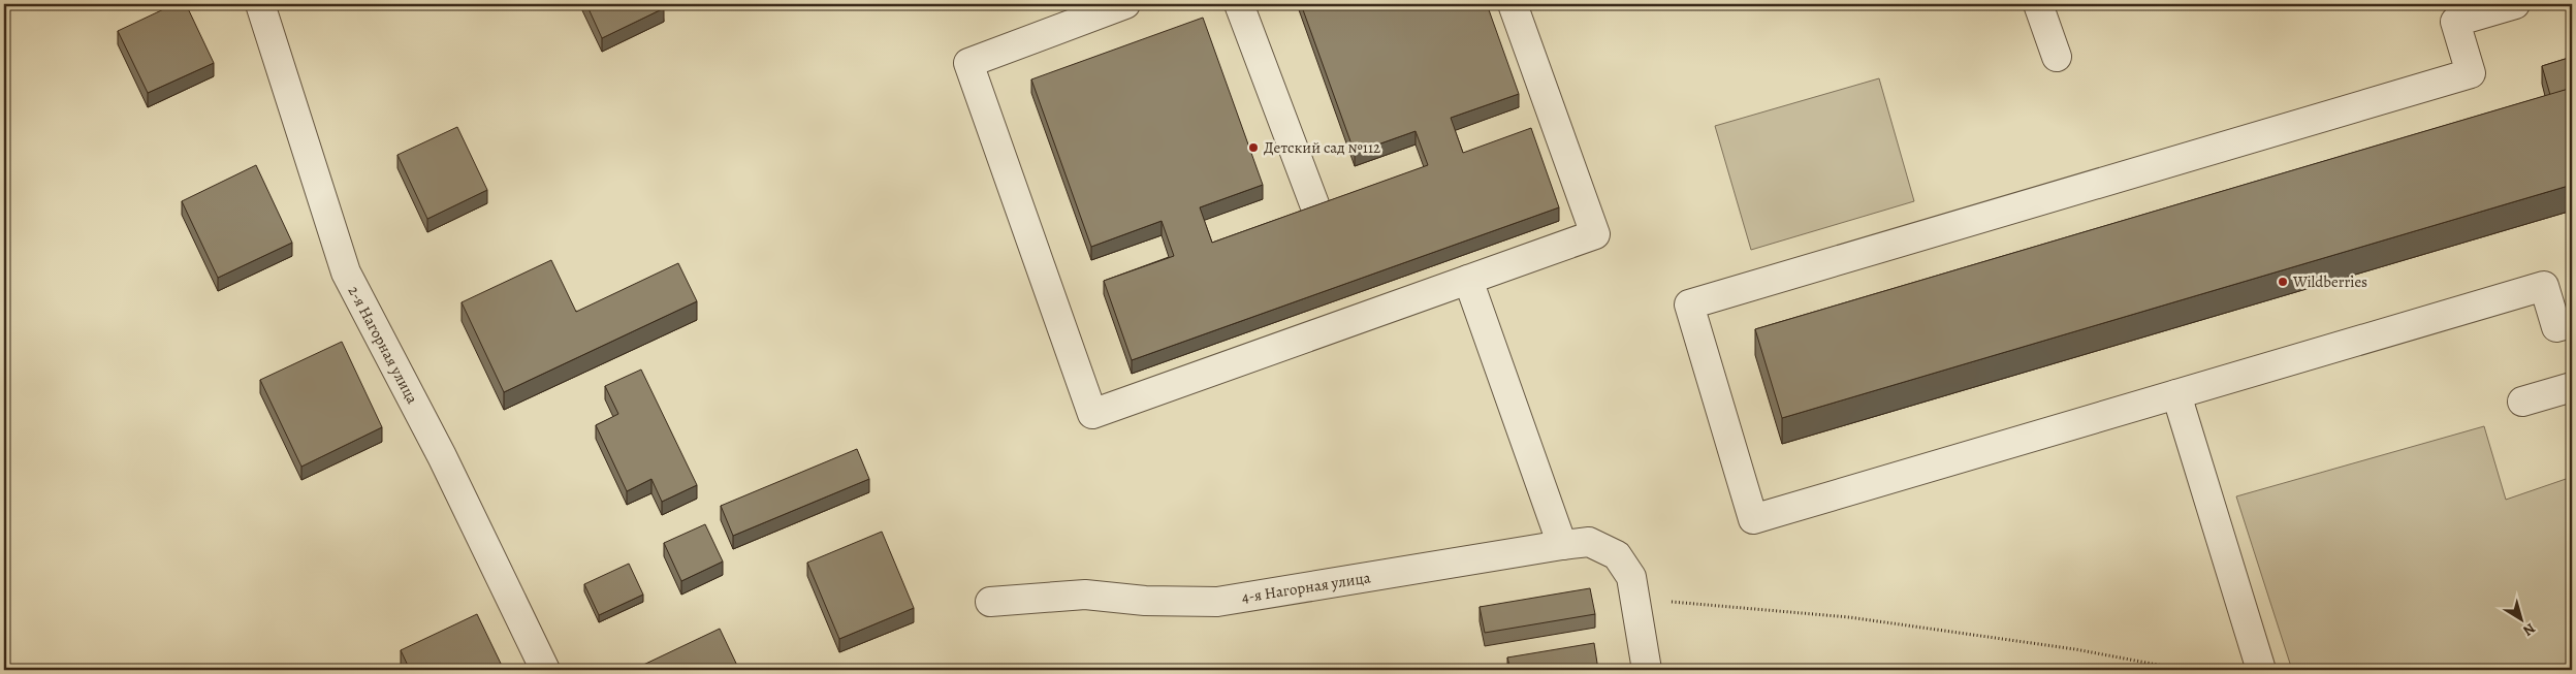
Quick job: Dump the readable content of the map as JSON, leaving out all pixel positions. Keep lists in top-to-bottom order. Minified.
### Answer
{"streets":{"street":["2-я Нагорная улица","4-я Нагорная улица"]},"places":["Детский сад №112","Wildberries"],"north":"bottom right"}
